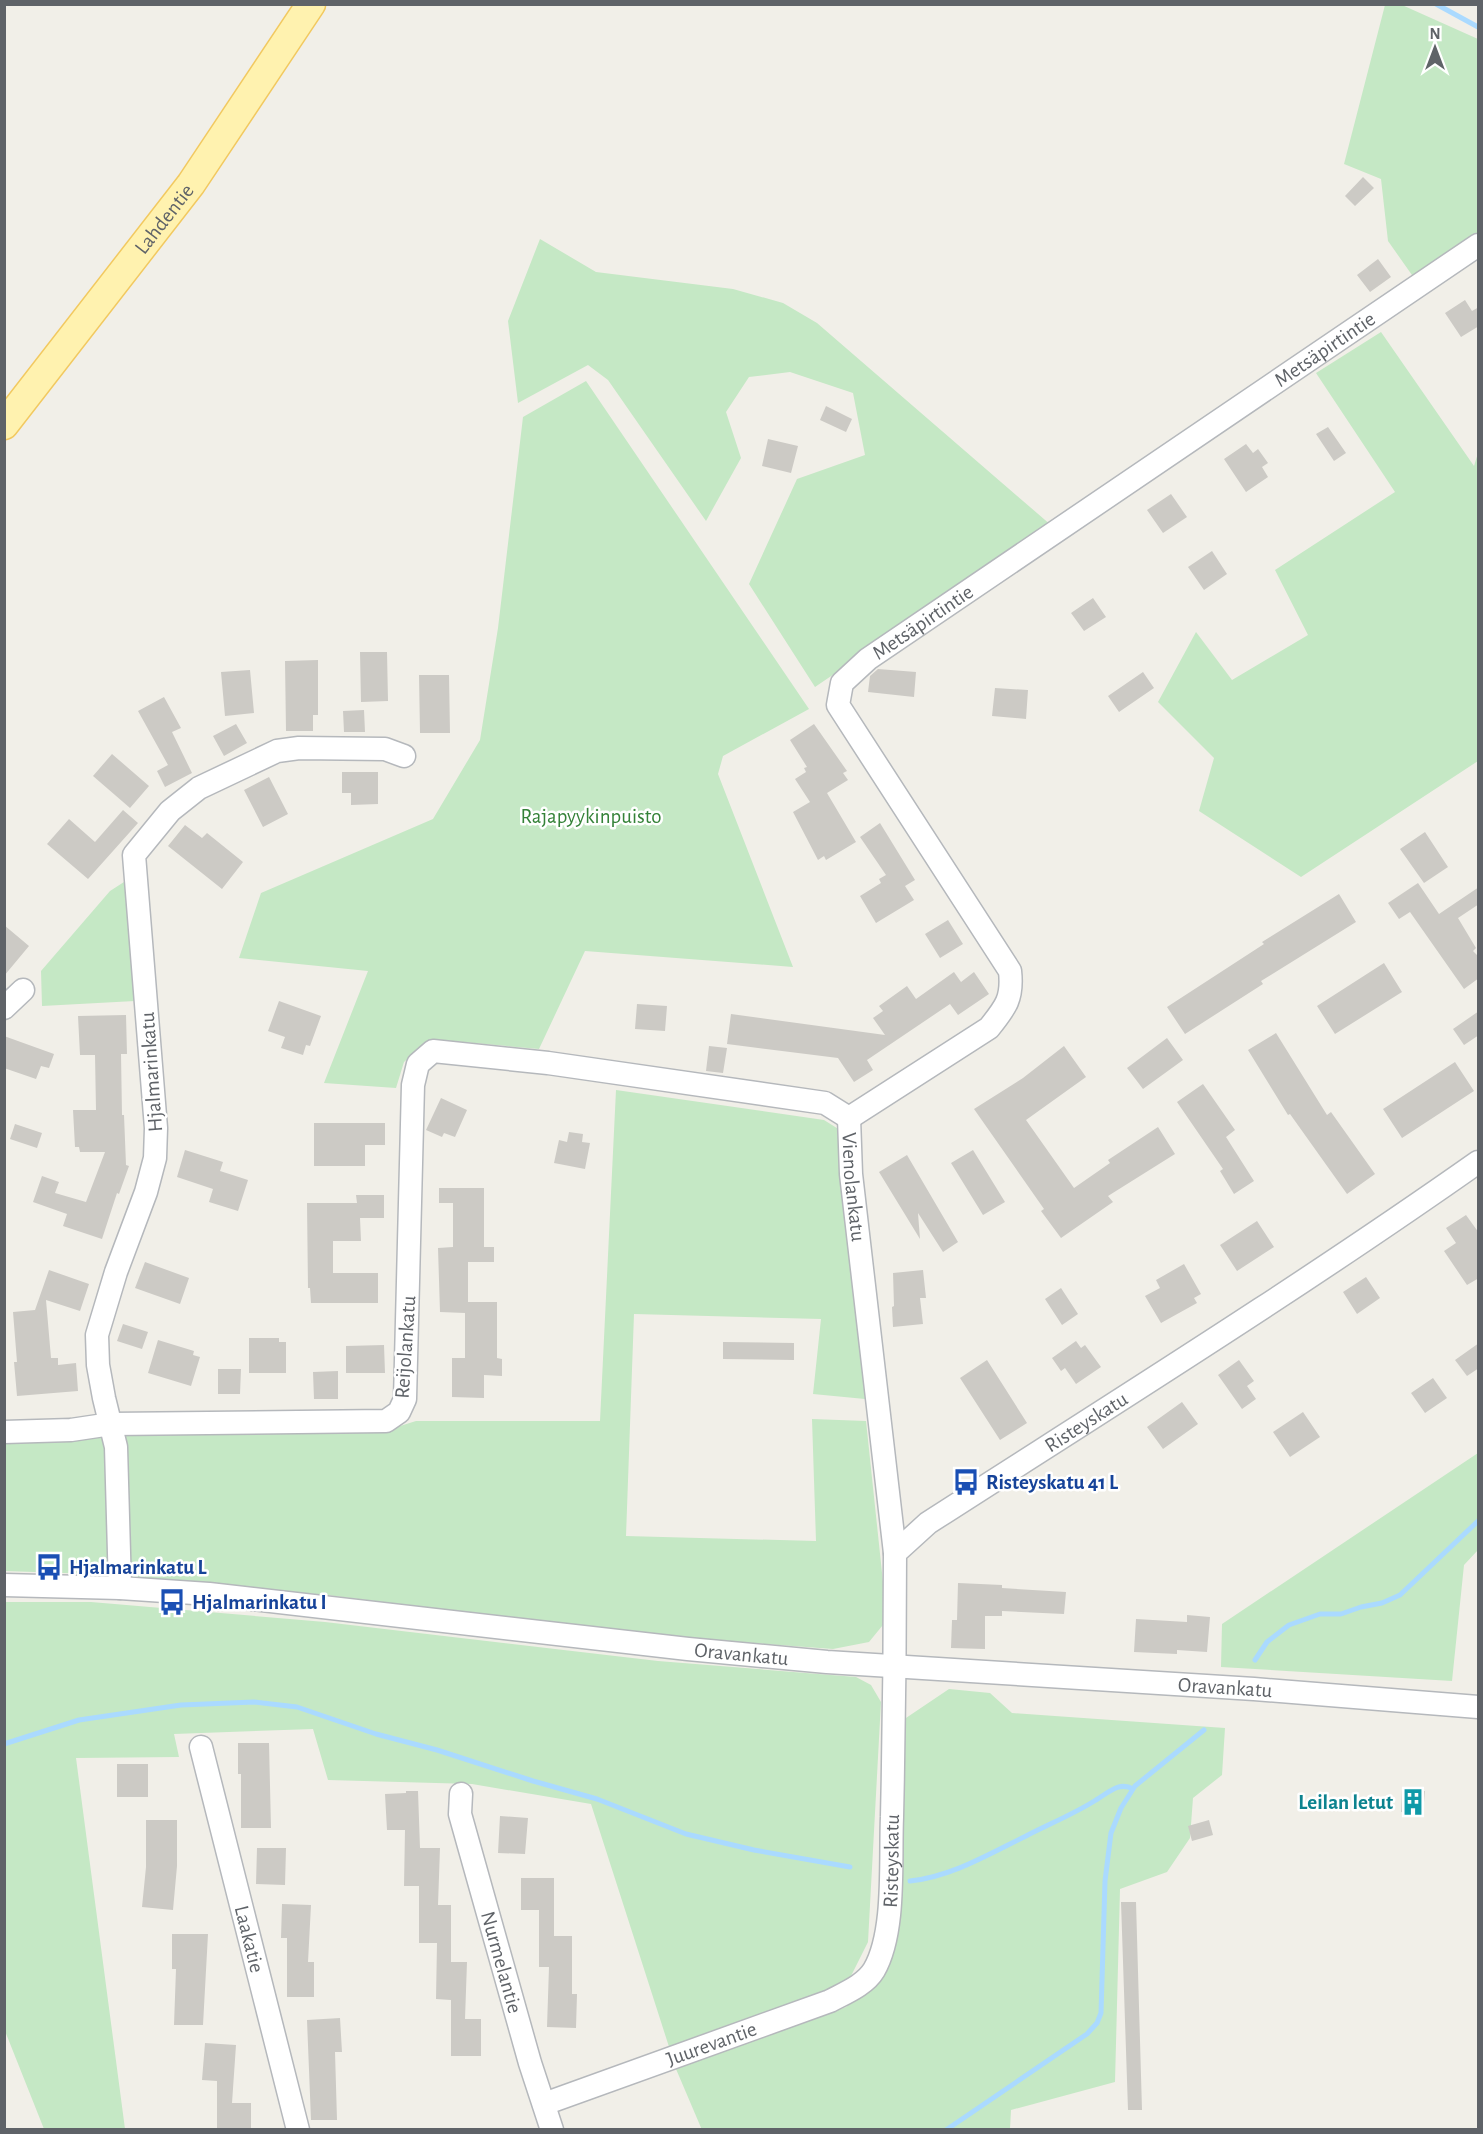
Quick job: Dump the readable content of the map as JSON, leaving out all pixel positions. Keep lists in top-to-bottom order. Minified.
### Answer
{"streets":{"main road":["Lahdentie"],"street":["Metsäpirtintie","Hjalmarinkatu","Vienolankatu","Reijolankatu","Risteyskatu","Oravankatu","Laakatie","Nurmelantie","Juurevantie"]},"crossings":[["Metsäpirtintie","Vienolankatu"],["Hjalmarinkatu","Reijolankatu"],["Hjalmarinkatu","Oravankatu"],["Vienolankatu","Reijolankatu"],["Vienolankatu","Risteyskatu"],["Risteyskatu","Oravankatu"],["Risteyskatu","Juurevantie"],["Nurmelantie","Juurevantie"]],"parks":["Rajapyykinpuisto"],"places":{"bus stop":["Risteyskatu 41 L","Hjalmarinkatu L","Hjalmarinkatu I"],"building":["Leilan letut"]},"north":"top"}
